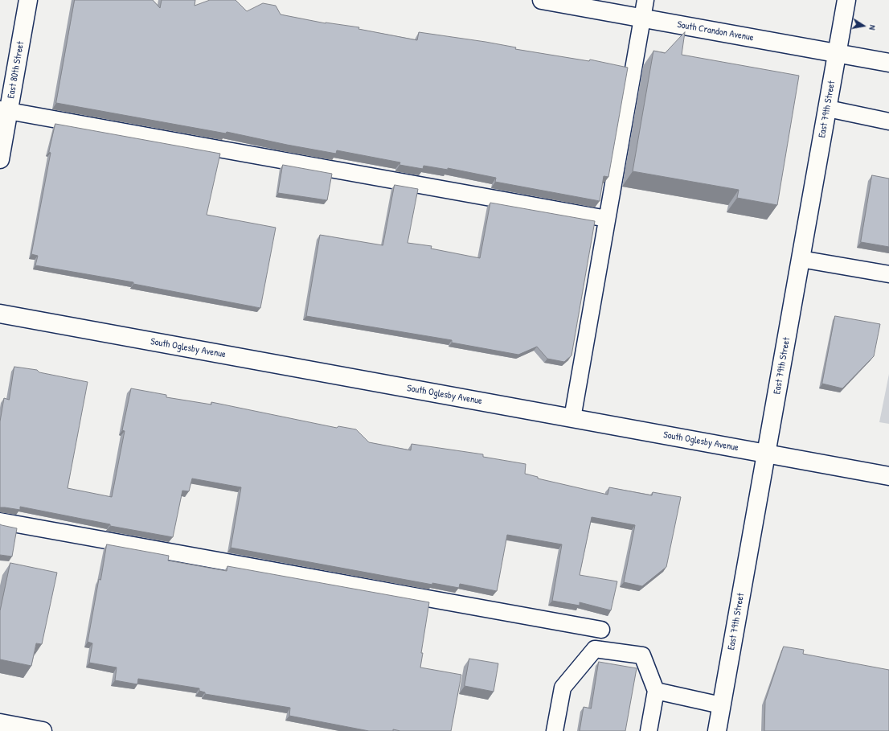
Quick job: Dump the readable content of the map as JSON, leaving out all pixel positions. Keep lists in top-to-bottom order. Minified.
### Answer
{"streets":{"street":["South Crandon Avenue","East 80th Street","East 79th Street","South Oglesby Avenue"]},"crossings":[["South Crandon Avenue","East 79th Street"],["East 79th Street","South Oglesby Avenue"]],"north":"right"}
